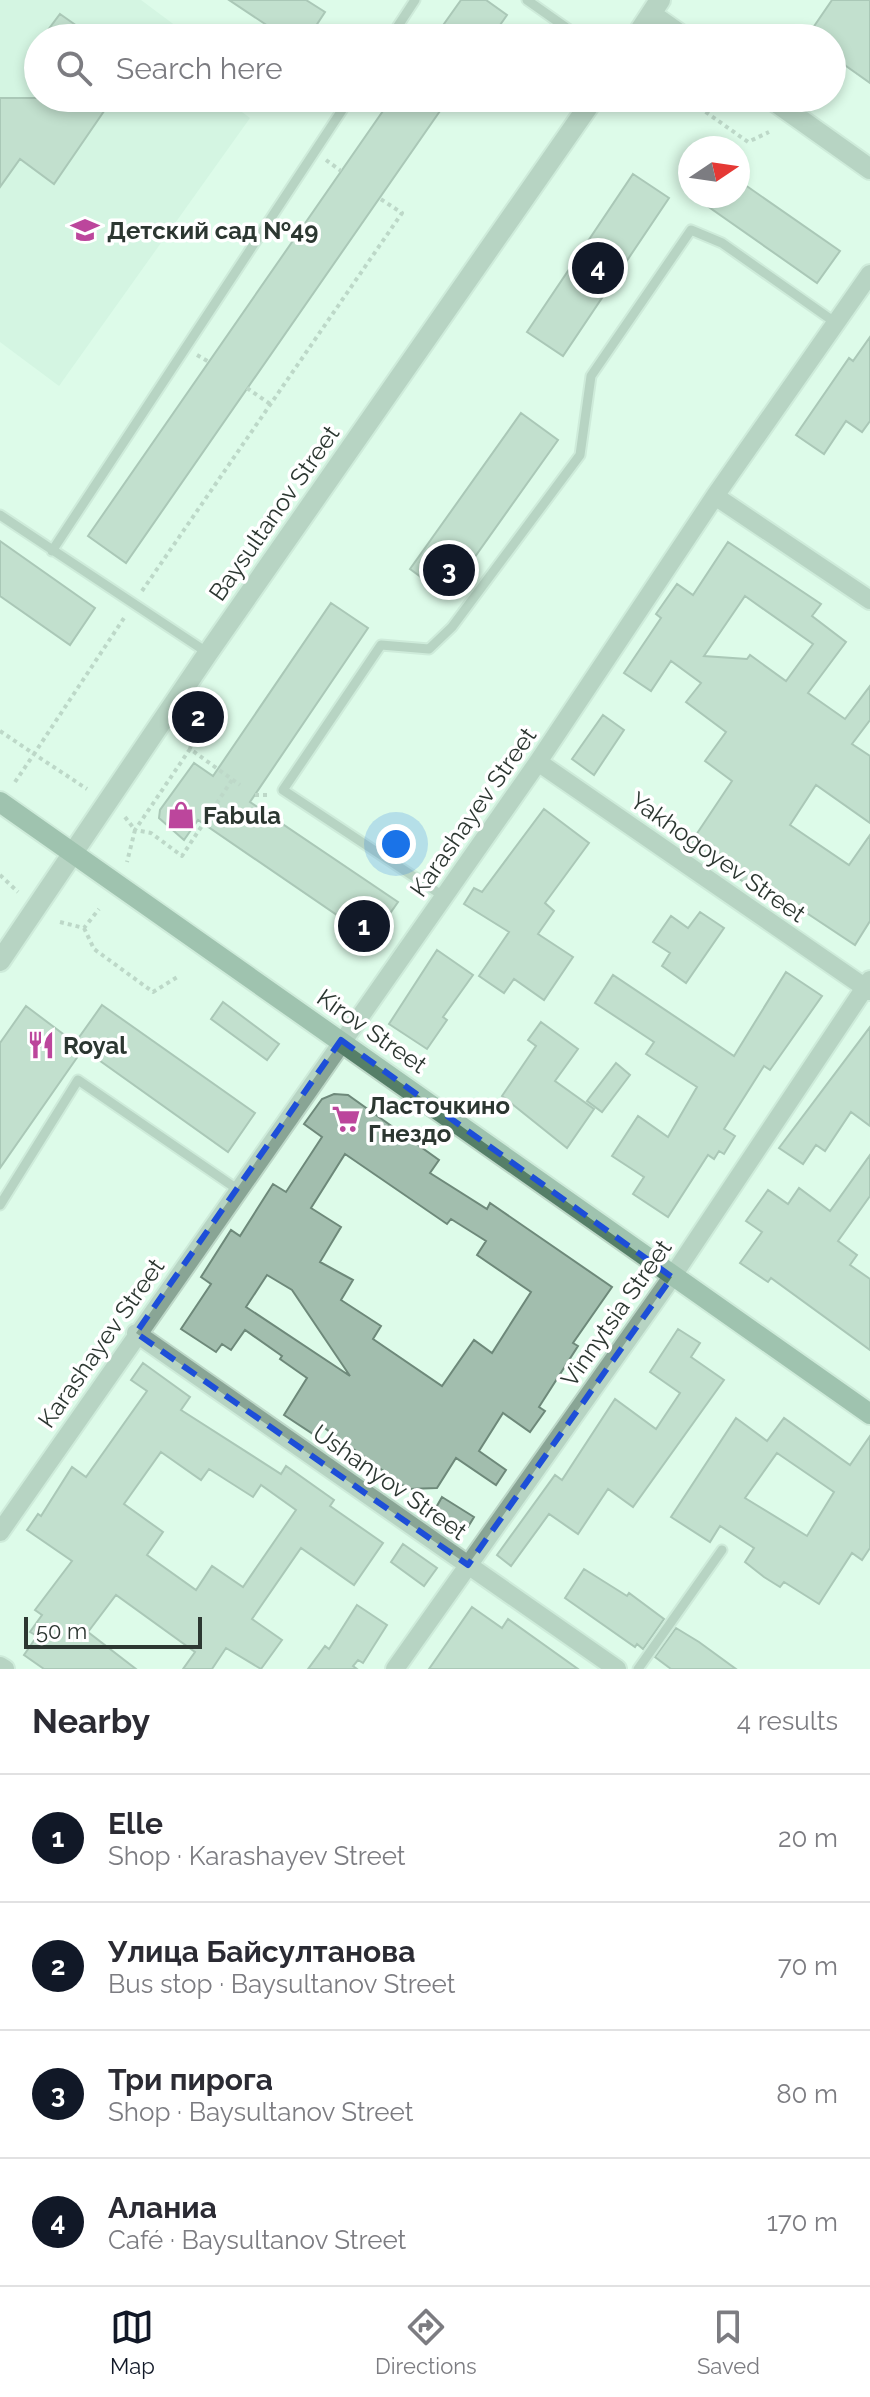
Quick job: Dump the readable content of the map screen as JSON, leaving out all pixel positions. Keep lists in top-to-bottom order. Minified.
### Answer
{"streets":{"main road":["Kirov Street"],"street":["Baysultanov Street","Karashaуev Street","Yakhogoyev Street","Vinnytsia Street","Ushanyov Street"]},"crossings":[["Baysultanov Street","Kirov Street"],["Karashaуev Street","Yakhogoyev Street"],["Karashaуev Street","Kirov Street"],["Karashaуev Street","Ushanyov Street"],["Yakhogoyev Street","Vinnytsia Street"],["Kirov Street","Vinnytsia Street"],["Vinnytsia Street","Ushanyov Street"]],"places":{"school or university":["Детский сад №49"],"shop":["Fabula"],"restaurant":["Royal"],"supermarket":["Ласточкино Гнездо"]},"scale_bar":"50 m","north":"right","page":{"search":"Search here","pins":["4","3","2","1"],"scale":"50 m","heading":["Nearby","4 results"],"list":[{"mark":"1","name":"Elle","note":"Shop · Karashaуev Street","value":"20 m"},{"mark":"2","name":"Улица Байсултанова","note":"Bus stop · Baysultanov Street","value":"70 m"},{"mark":"3","name":"Три пирога","note":"Shop · Baysultanov Street","value":"80 m"},{"mark":"4","name":"Аланиа","note":"Café · Baysultanov Street","value":"170 m"}],"nav":["Map","Directions","Saved"]}}
